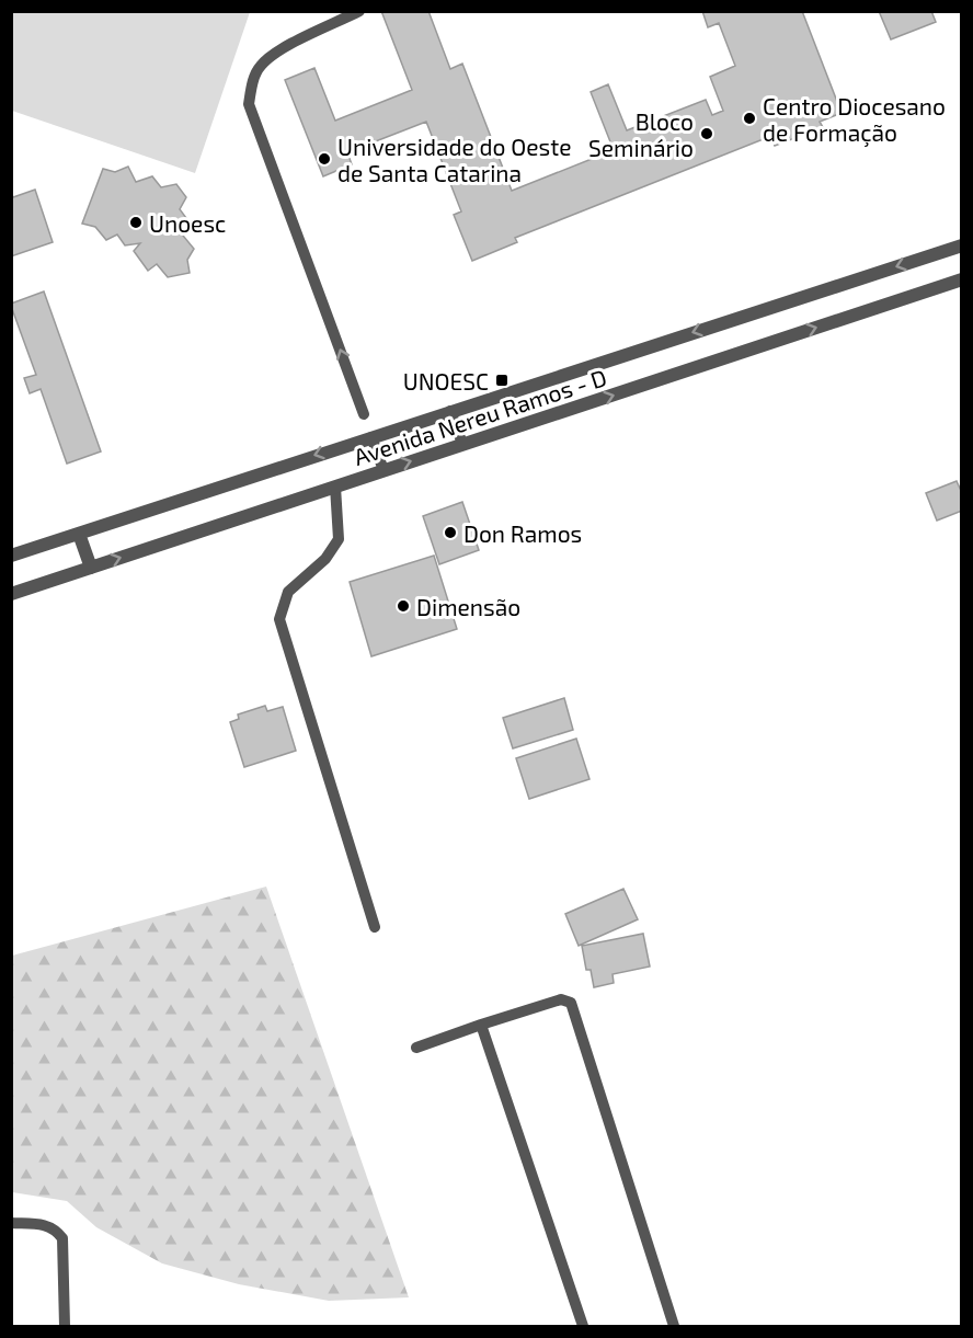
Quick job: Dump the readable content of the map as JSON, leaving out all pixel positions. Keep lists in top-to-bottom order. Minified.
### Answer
{"streets":{"street":["Avenida Nereu Ramos - D"]},"places":{"other":["Centro Diocesano de Formação","Bloco Seminário","Universidade do Oeste de Santa Catarina","Unoesc","Don Ramos","Dimensão"],"transit":["UNOESC"]}}
